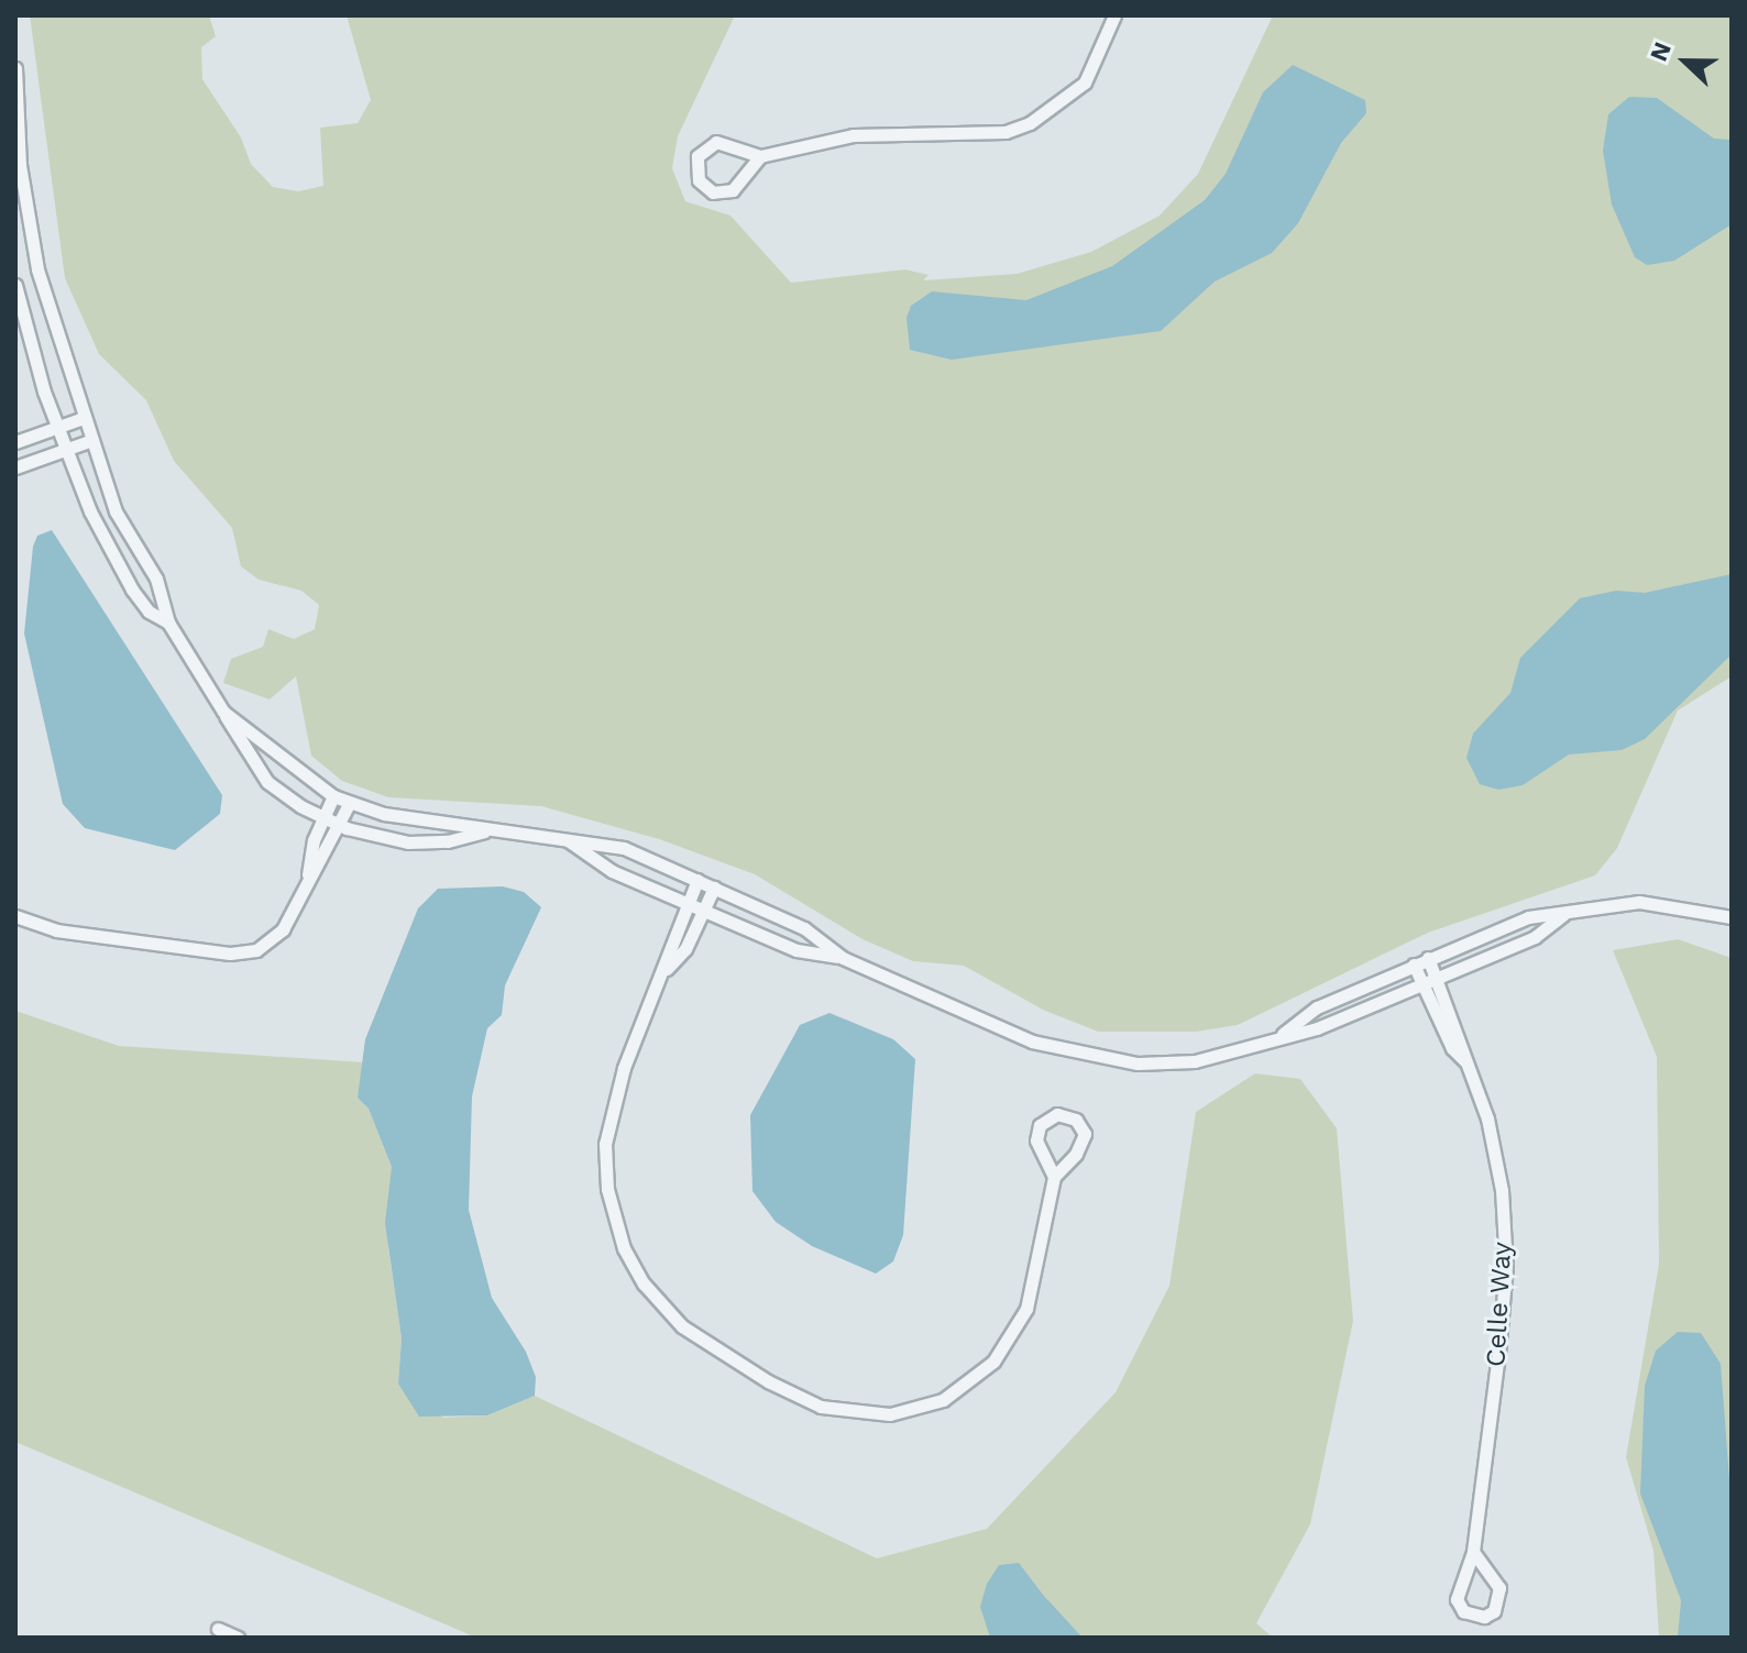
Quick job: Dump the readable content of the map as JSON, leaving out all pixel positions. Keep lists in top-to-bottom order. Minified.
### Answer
{"streets":{"street":["Celle Way"]},"north":"left"}
